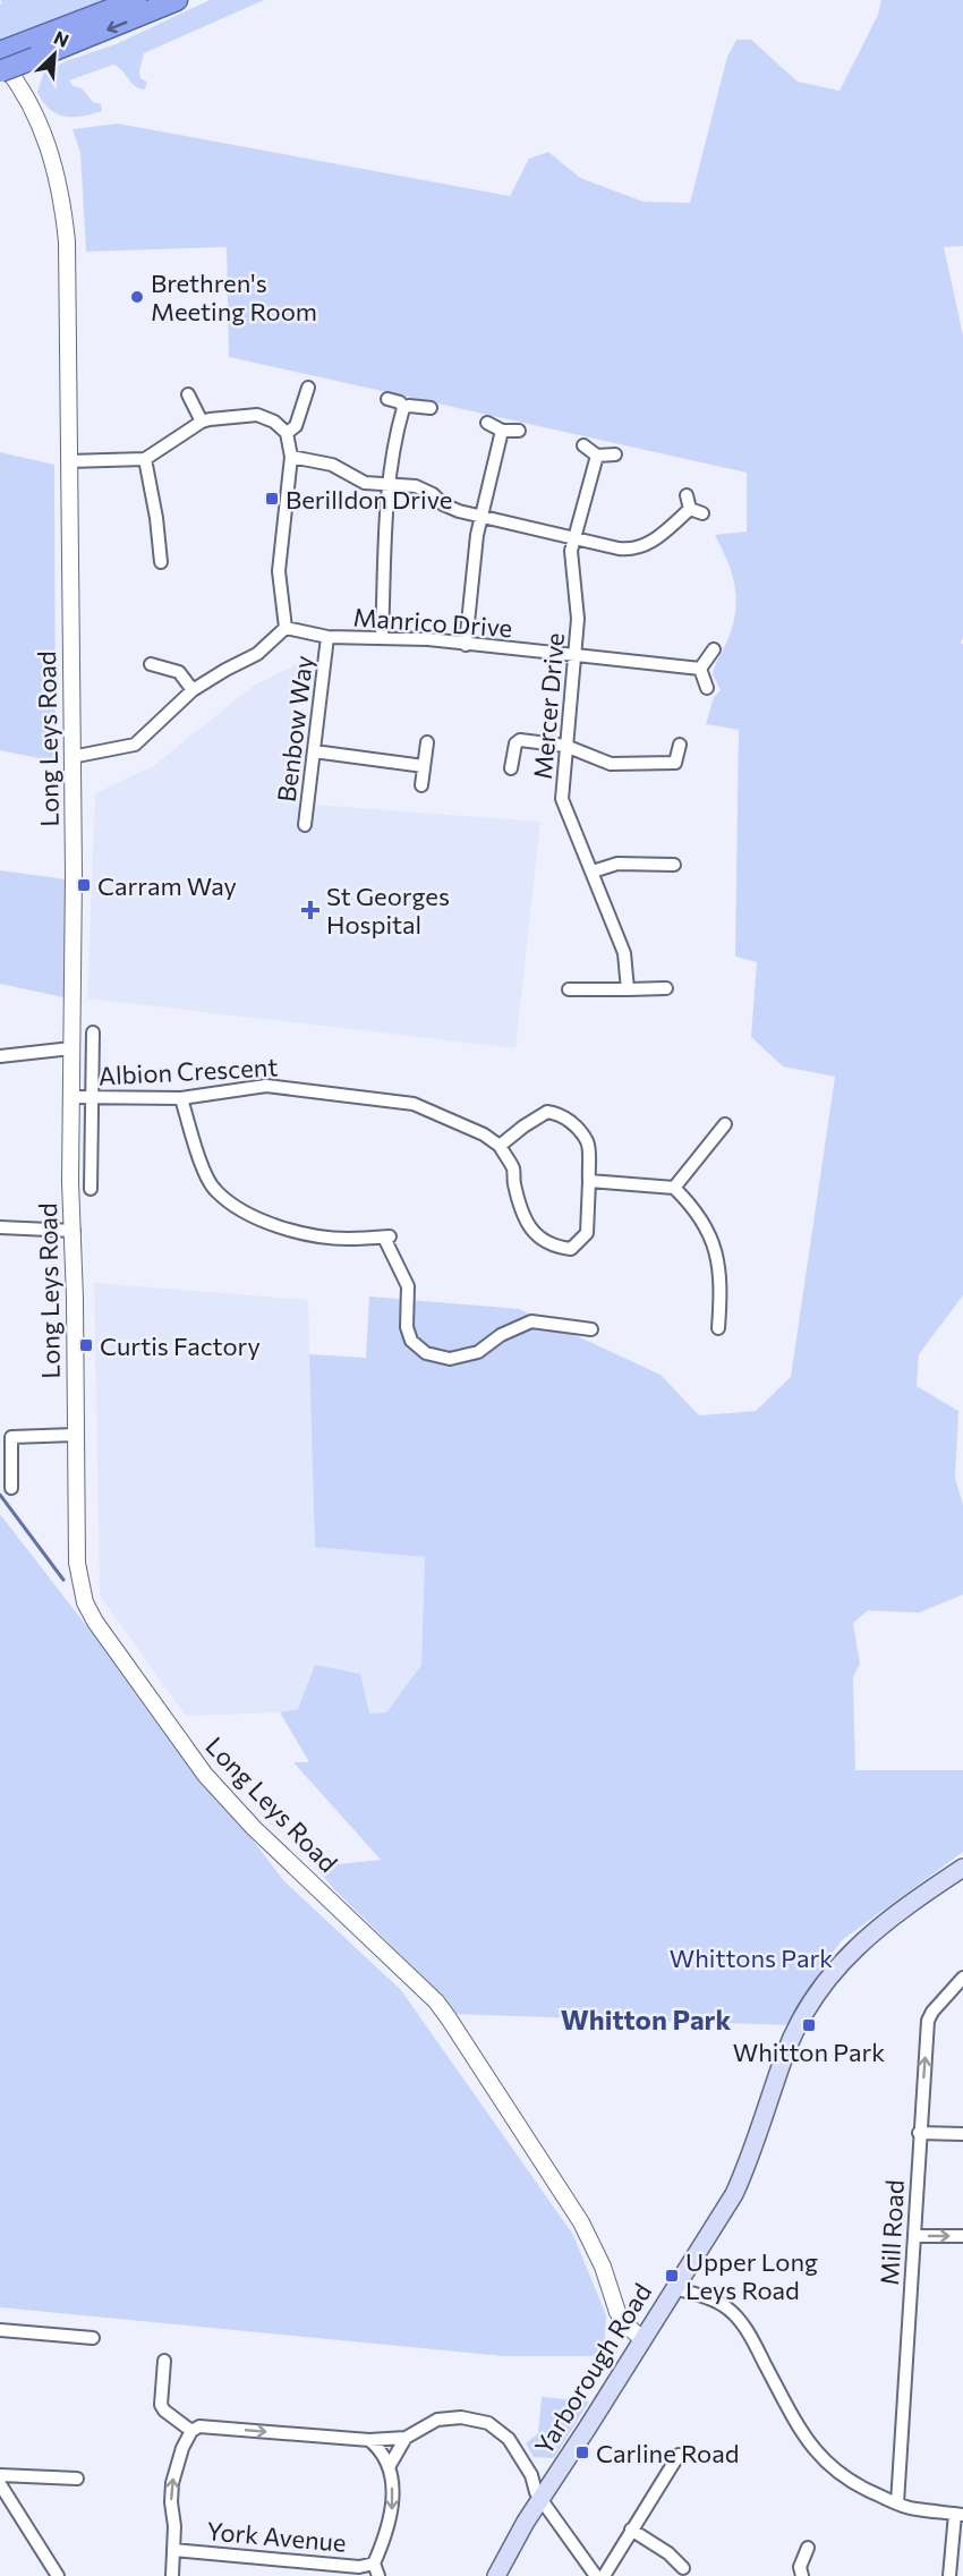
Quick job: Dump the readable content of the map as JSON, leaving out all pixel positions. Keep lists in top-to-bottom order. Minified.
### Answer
{"streets":{"main road":["Yarborough Road"],"street":["Manrico Drive","Mercer Drive","Benbow Way","Long Leys Road","Albion Crescent","Mill Road","York Avenue"]},"crossings":[["Manrico Drive","Mercer Drive"],["Manrico Drive","Benbow Way"],["Long Leys Road","Albion Crescent"],["Long Leys Road","Yarborough Road"]],"districts":["Whitton Park"],"parks":["Whittons Park"],"places":{"other":["Brethren's Meeting Room"],"transit":["Berilldon Drive","Carram Way","Curtis Factory","Whitton Park","Upper Long Leys Road","Carline Road"],"health":["St Georges Hospital"]},"north":"top right"}
